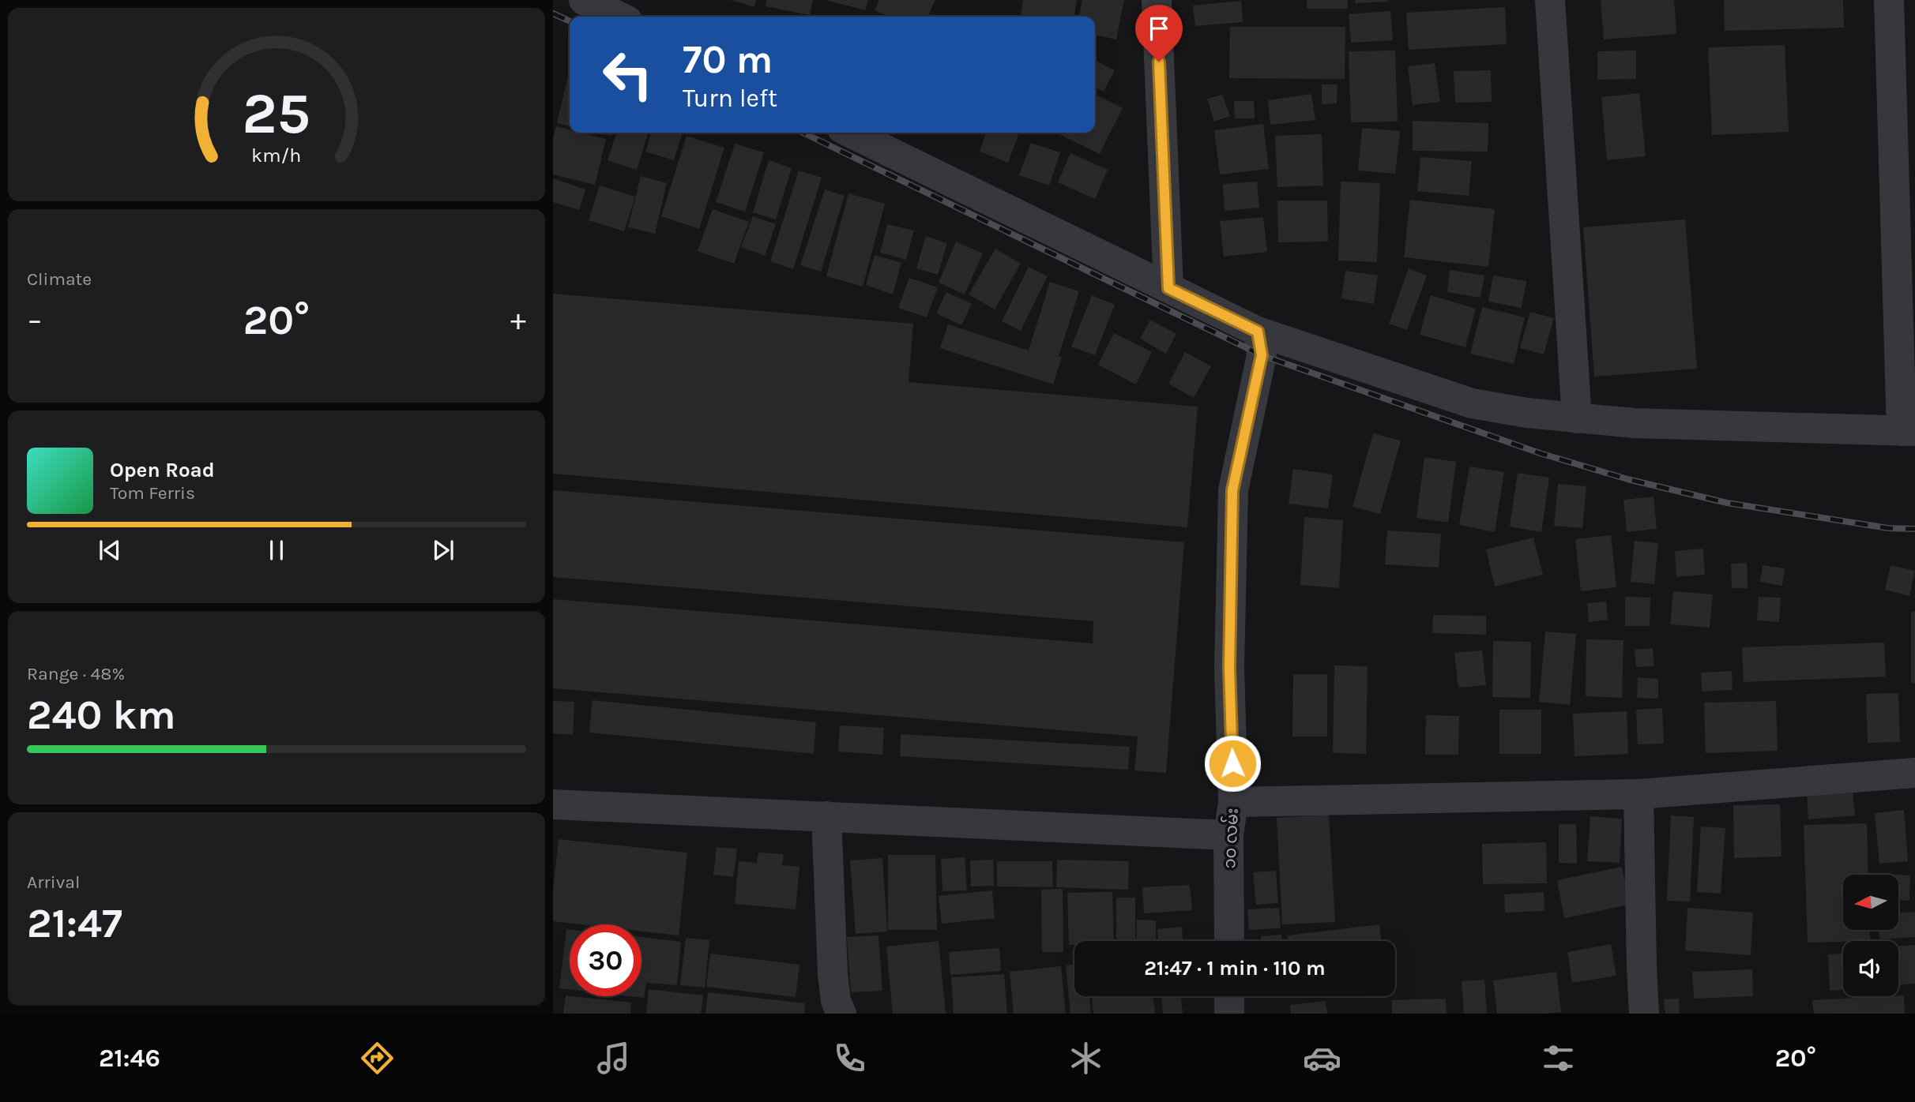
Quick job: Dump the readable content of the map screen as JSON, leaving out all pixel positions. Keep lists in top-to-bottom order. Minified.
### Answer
{"streets":{"street":["၁၀ လမ်း"]},"north":"left","page":{"turn":["70 m","Turn left"],"tile":["Climate",["Range · 48%","240 km"],["Arrival","21:47"]],"heat":["−","20°","+"],"song":["Open Road","Tom Ferris"],"limit":"30","trip":"21:47 · 1 min · 110 m","tabs":["21:46","20°"],"gauge":["25","km/h"]}}
